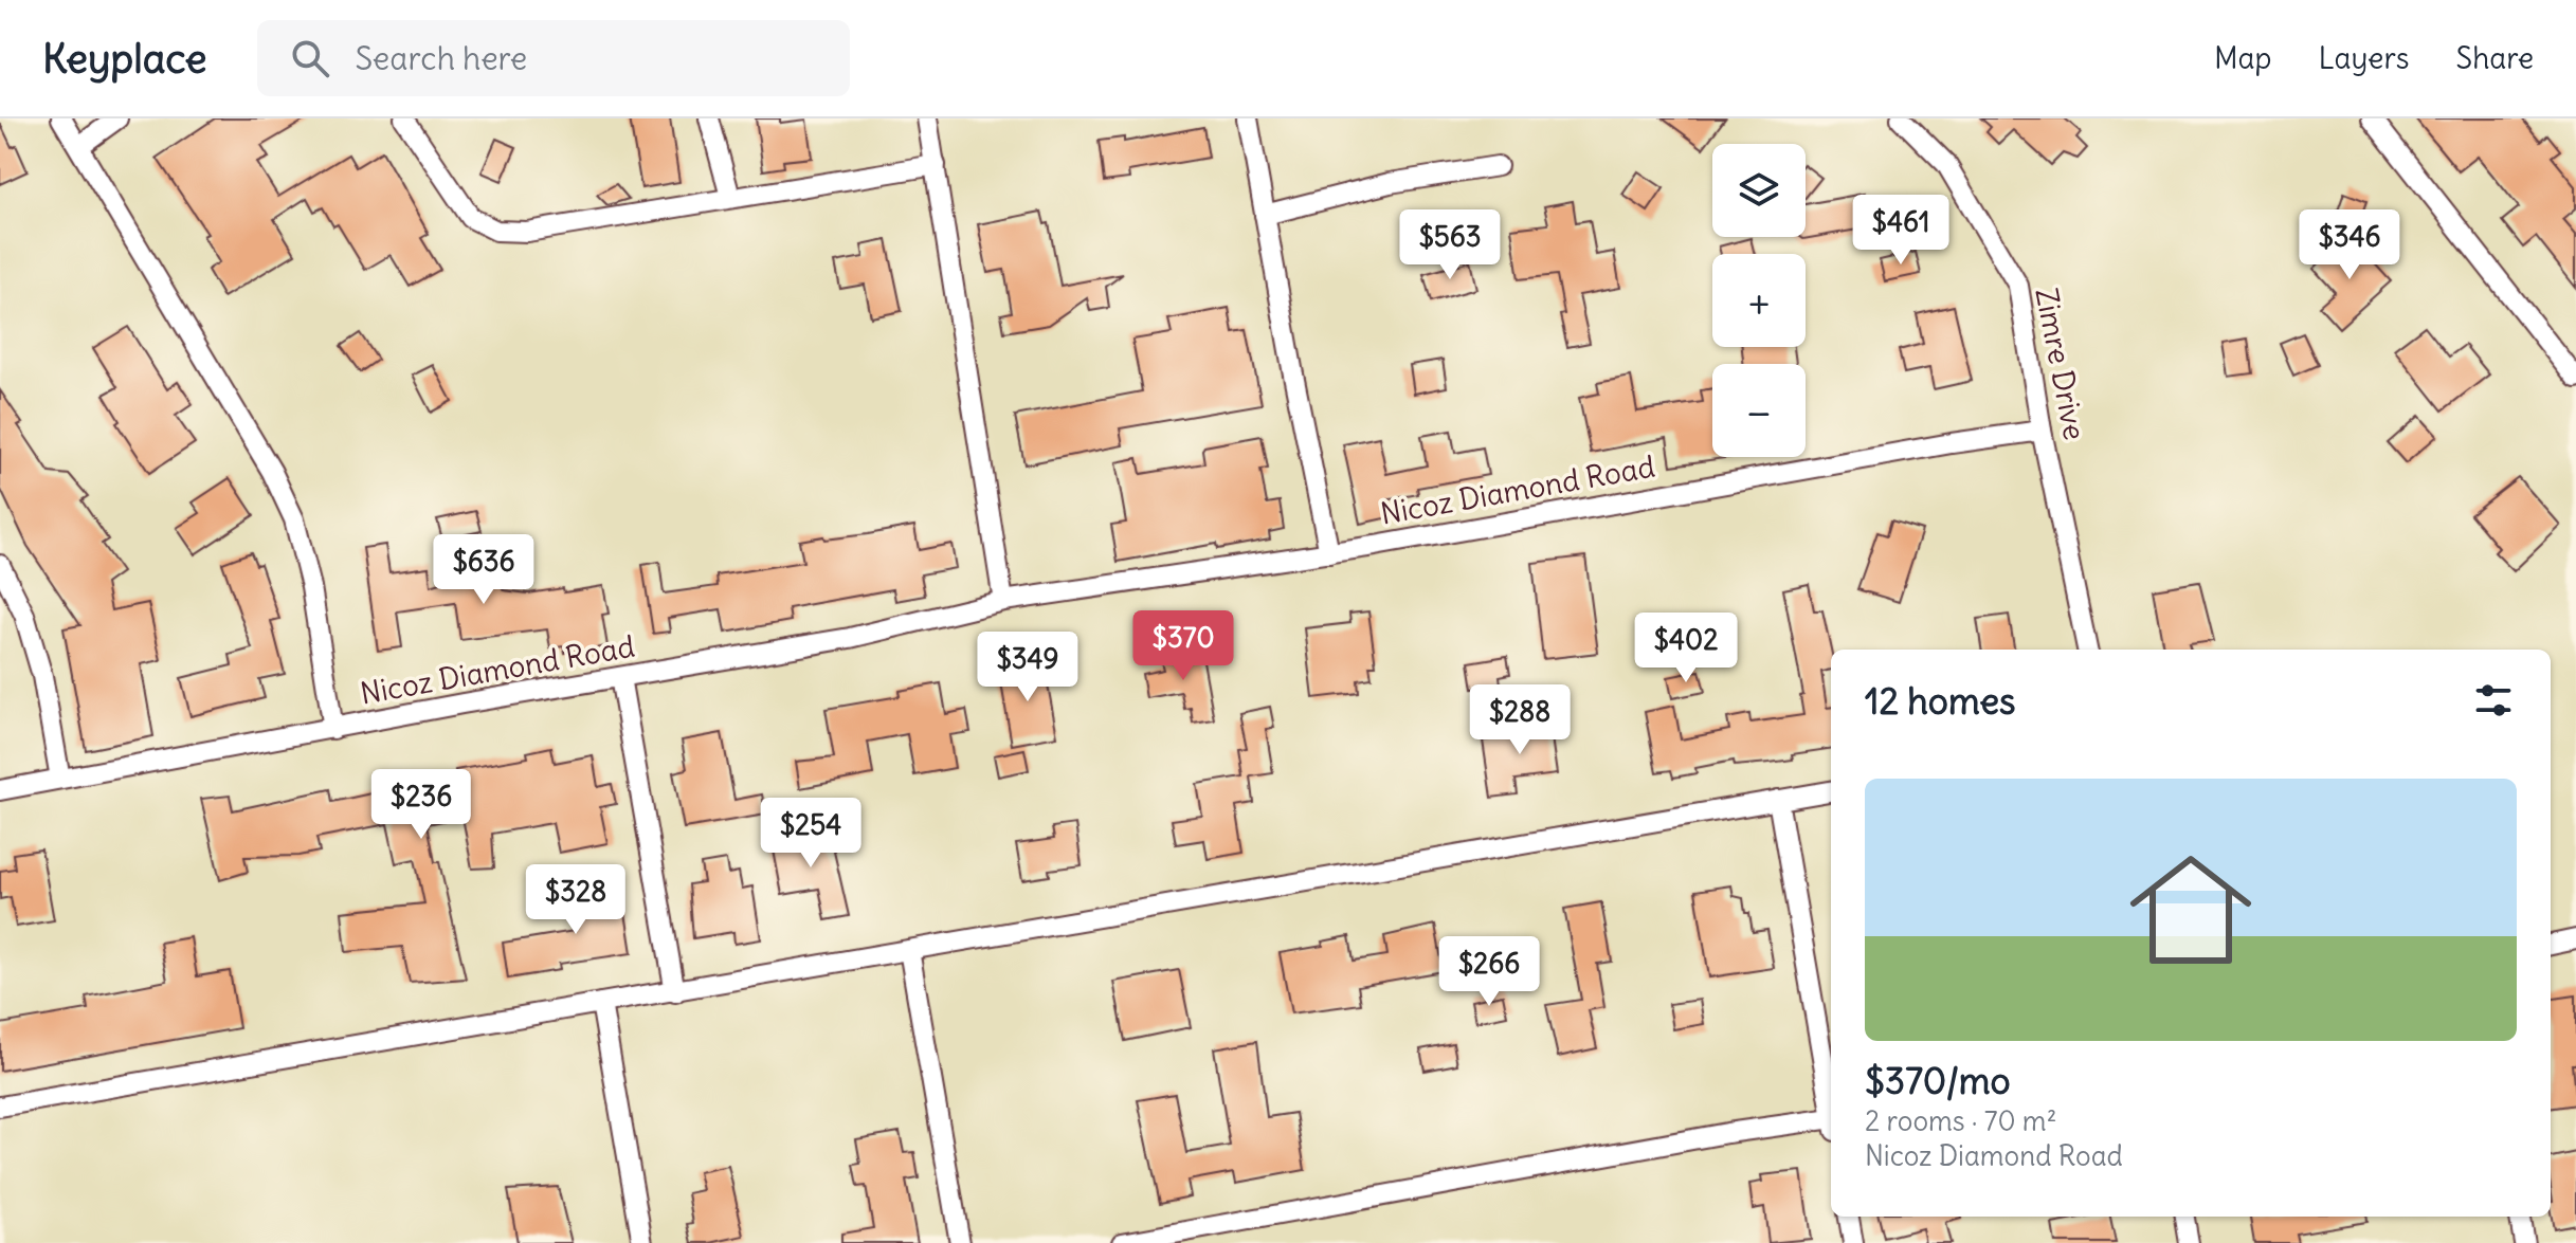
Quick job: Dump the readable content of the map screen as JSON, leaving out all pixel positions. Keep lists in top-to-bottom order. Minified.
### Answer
{"streets":{"street":["Zimre Drive","Nicoz Diamond Road"]},"crossings":[["Zimre Drive","Nicoz Diamond Road"]],"page":{"header":"Keyplace","search":"Search here","nav":["Map","Layers","Share"],"map_buttons":["+","−"],"price":["$461","$563","$346","$636","$370","$402","$349","$288","$236","$254","$328","$266"],"heading":"12 homes","list":[{"name":"$370/mo","note":"2 rooms · 70 m² · Nicoz Diamond Road"}]}}
